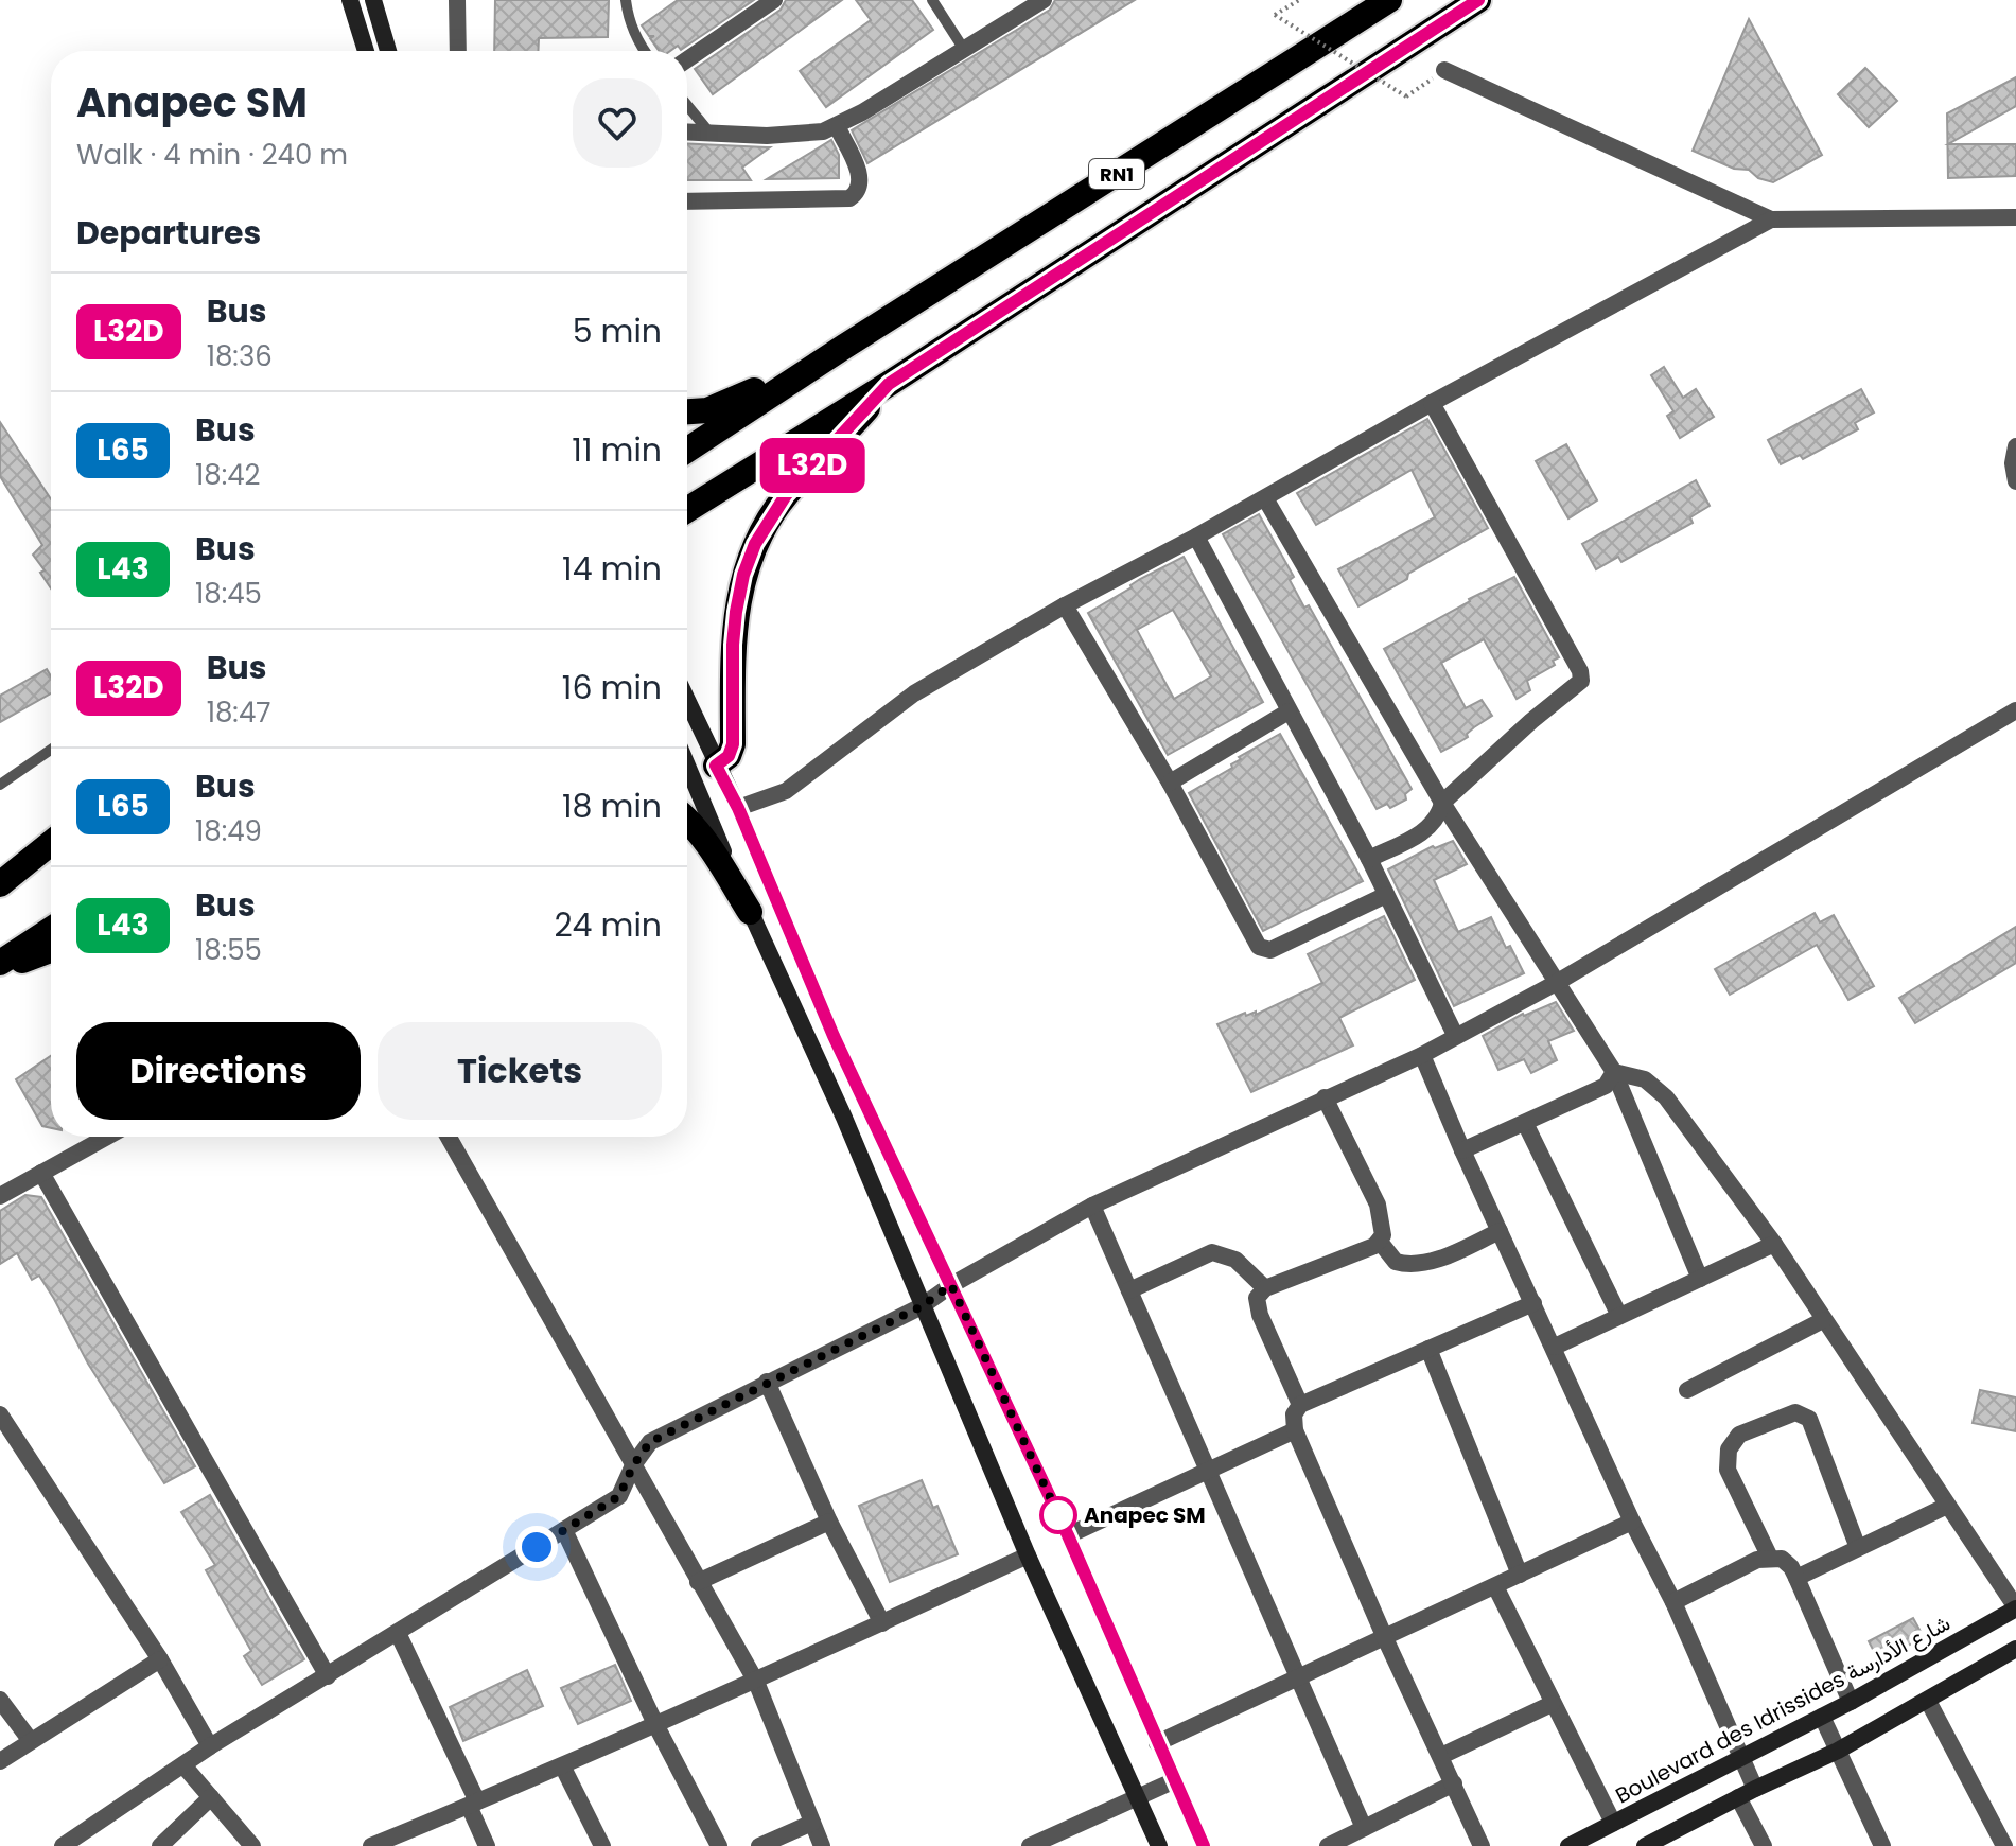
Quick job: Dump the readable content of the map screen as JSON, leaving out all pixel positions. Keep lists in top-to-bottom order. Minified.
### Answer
{"streets":{"highway":["RN1"],"main road":["Boulevard des Idrissides شارع الأدارسة"]},"places":["Anapec SM"],"lines":["bus line L32D"],"page":{"on_map":"L32D","heading":[["Anapec SM","Walk · 4 min · 240 m"],"Departures"],"list":[{"mark":"L32D","name":"Bus","note":"18:36","value":"5 min"},{"mark":"L65","name":"Bus","note":"18:42","value":"11 min"},{"mark":"L43","name":"Bus","note":"18:45","value":"14 min"},{"mark":"L32D","name":"Bus","note":"18:47","value":"16 min"},{"mark":"L65","name":"Bus","note":"18:49","value":"18 min"},{"mark":"L43","name":"Bus","note":"18:55","value":"24 min"}],"buttons":["Directions","Tickets"]}}
